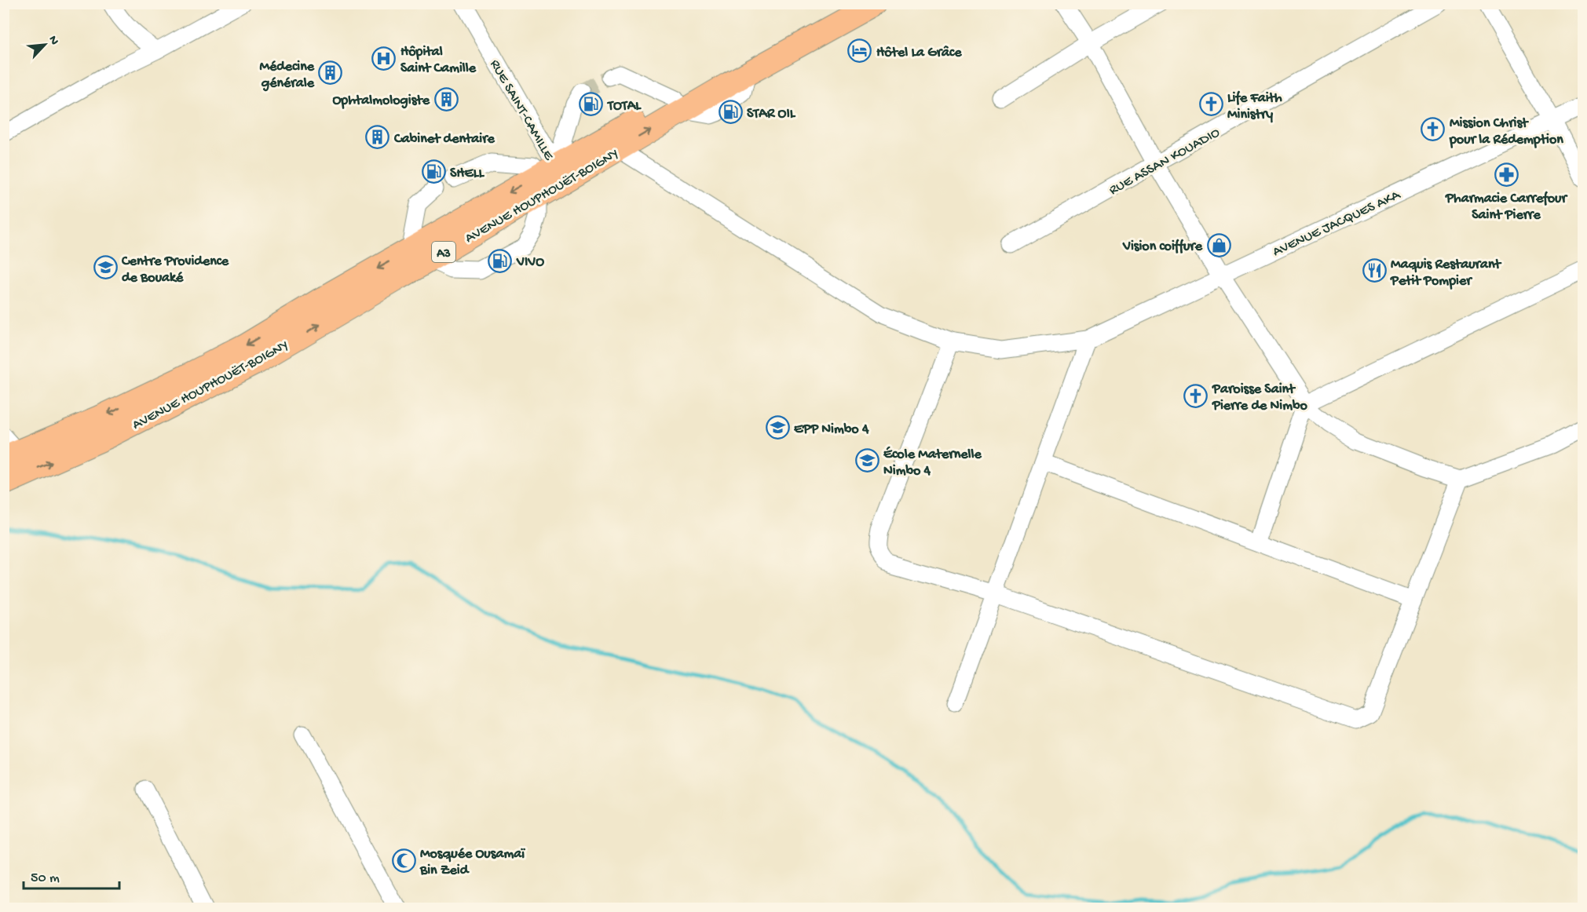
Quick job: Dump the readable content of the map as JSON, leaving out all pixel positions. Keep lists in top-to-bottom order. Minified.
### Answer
{"streets":{"highway":["AVENUE HOUPHOUËT-BOIGNY","A3"],"street":["RUE SAINT-CAMILLE","RUE ASSAN KOUADIO","AVENUE JACQUES AKA"]},"crossings":[["RUE SAINT-CAMILLE","AVENUE HOUPHOUËT-BOIGNY"],["AVENUE HOUPHOUËT-BOIGNY","AVENUE JACQUES AKA"]],"places":{"hotel":["Hôtel La Grâce"],"hospital":["Hôpital Saint Camille"],"building":["Médecine générale","Ophtalmologiste","Cabinet dentaire"],"fuel station":["TOTAL","STAR OIL","SHELL","VIVO"],"church":["Life Faith Ministry","Mission Christ pour la Rédemption","Paroisse Saint Pierre de Nimbo"],"pharmacy":["Pharmacie Carrefour Saint Pierre"],"shop":["Vision coiffure"],"school or university":["Centre Providence de Bouaké","EPP Nimbo 4","École Maternelle Nimbo 4"],"restaurant":["Maquis Restaurant Petit Pompier"],"mosque":["Mosquée Ousamaï Bin Zeid"]},"scale_bar":"50 m","north":"top right"}
